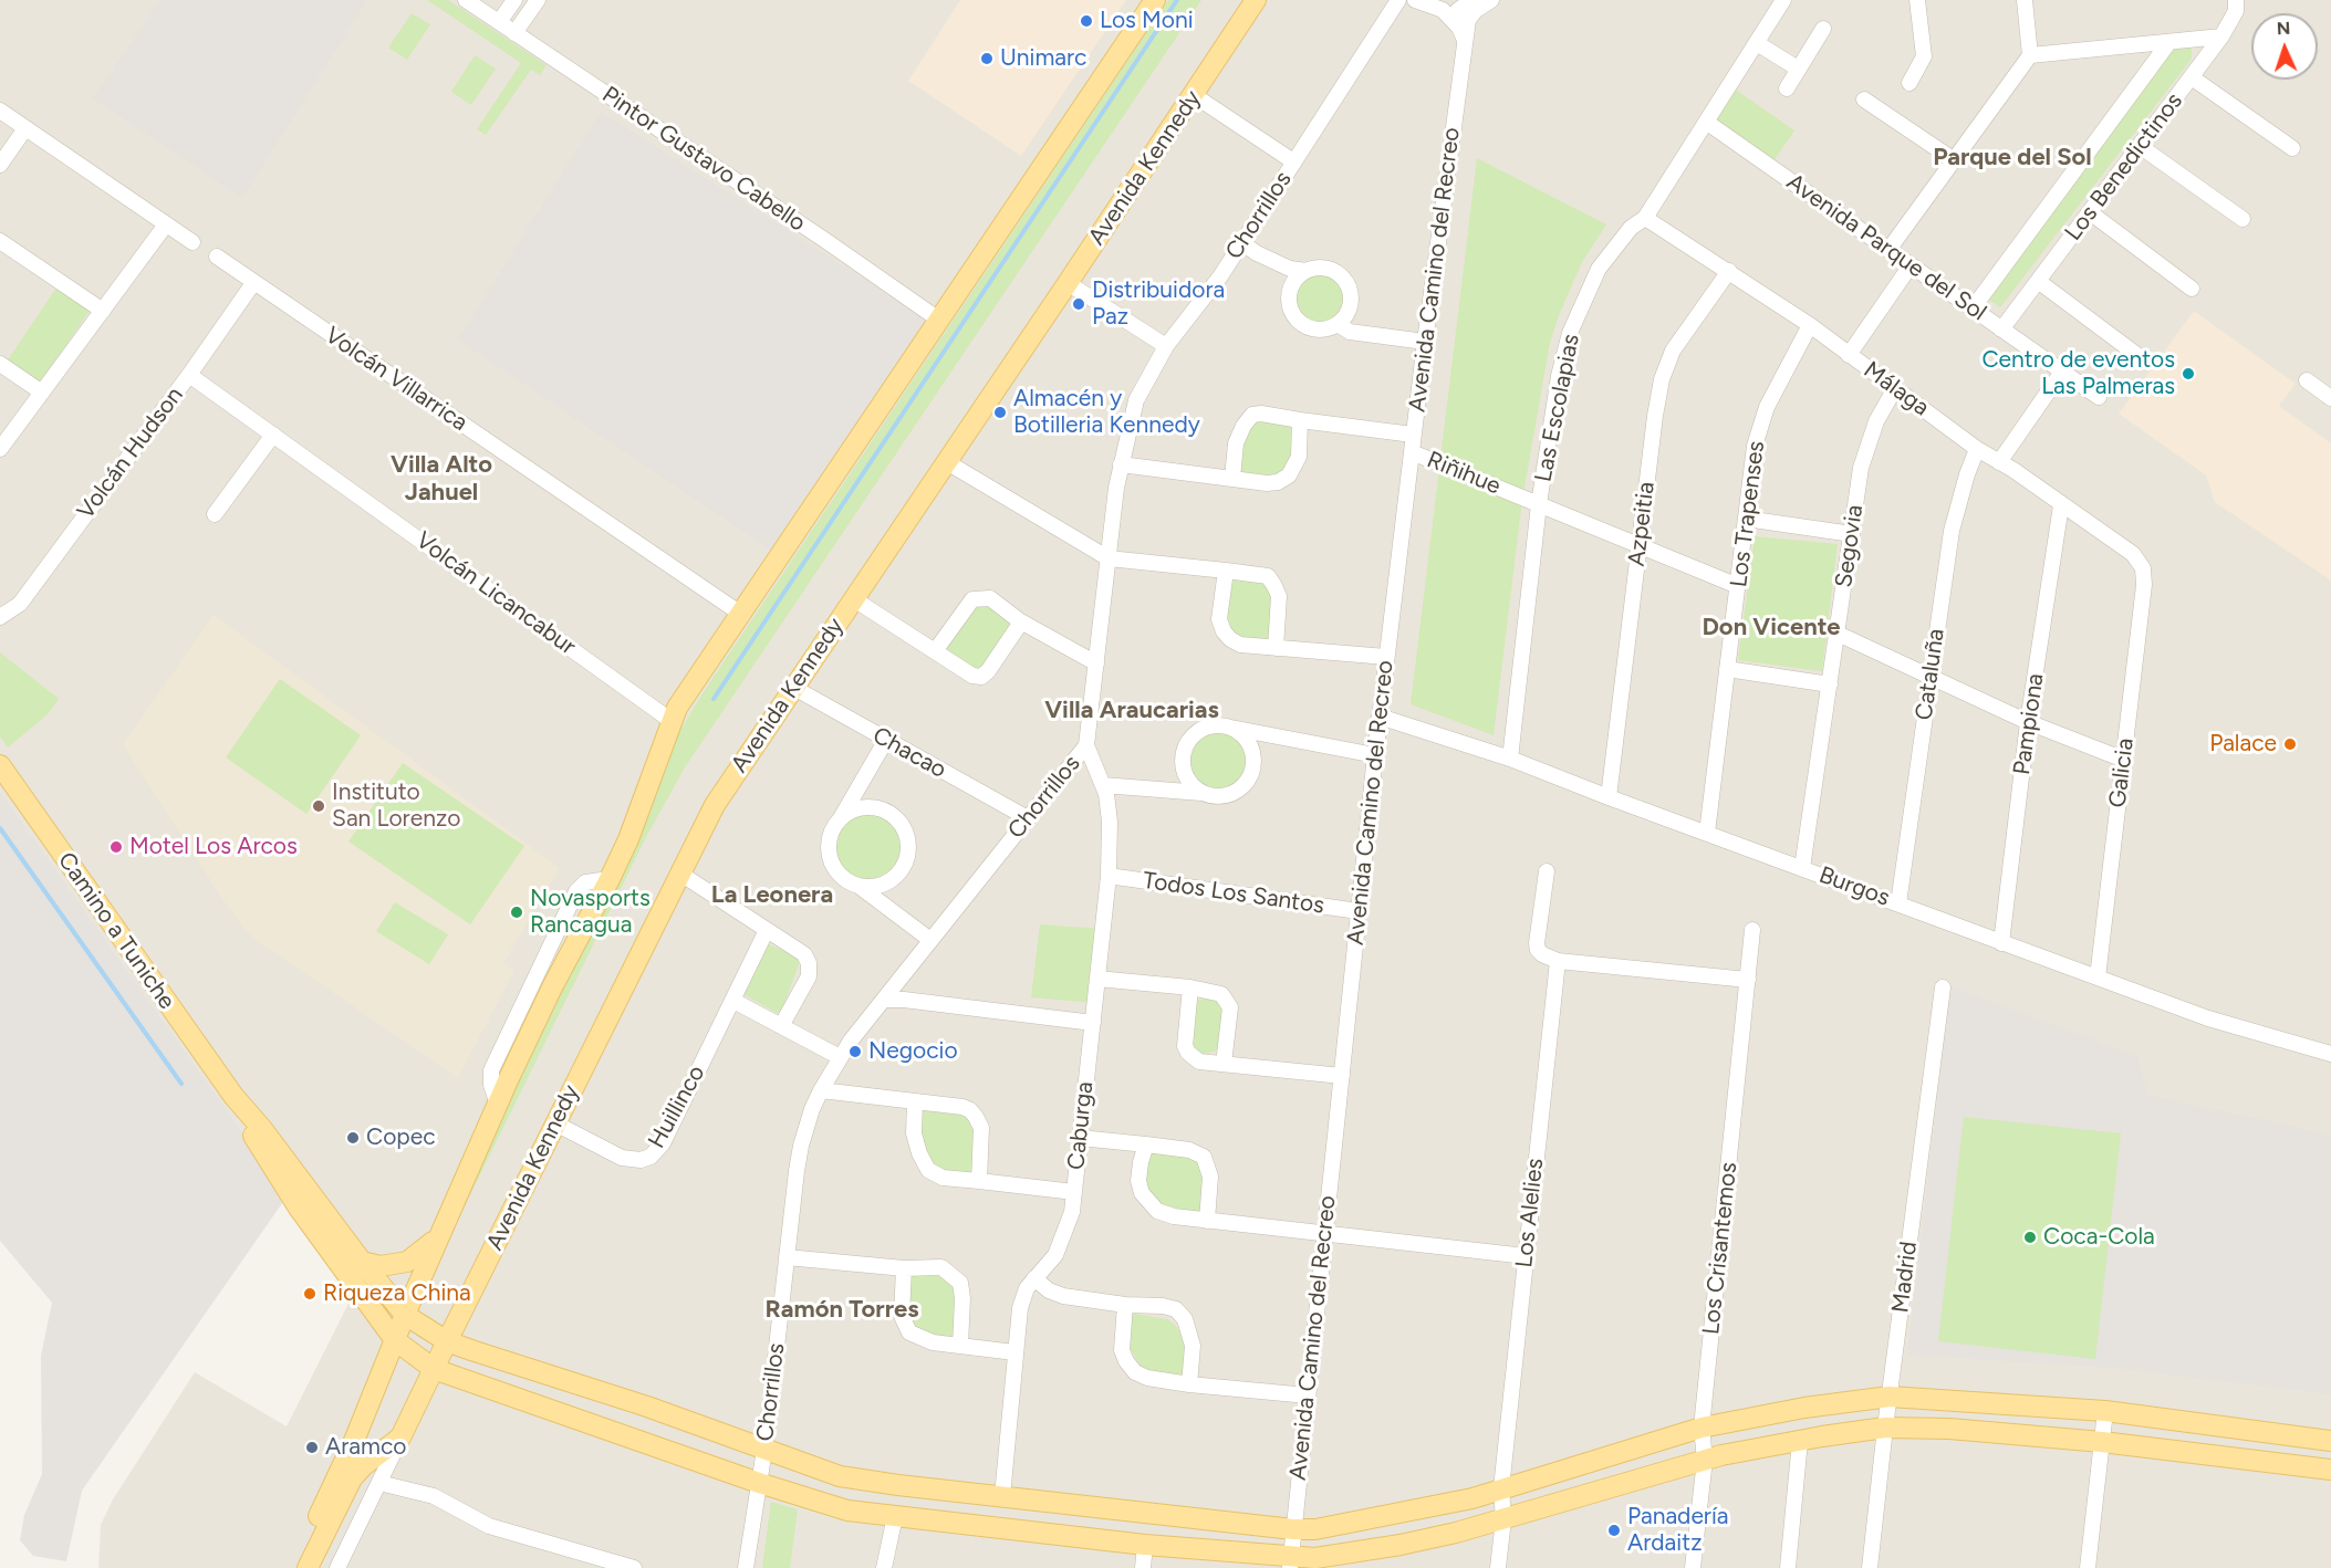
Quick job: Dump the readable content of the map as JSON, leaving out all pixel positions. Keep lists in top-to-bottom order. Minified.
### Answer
{"streets":{"main road":["Avenida Kennedy","Camino a Tuniche"],"street":["Pintor Gustavo Cabello","Los Benedictinos","Chorrillos","Avenida Parque del Sol","Avenida Camino del Recreo","Volcán Villarrica","Málaga","Las Escolapias","Volcán Hudson","Riñihue","Los Trapenses","Azpeitia","Segovia","Volcán Licancabur","Cataluña","Pampiona","Chacao","Galicia","Burgos","Todos Los Santos","Huillinco","Caburga","Los Alelies","Los Crisantemos","Madrid"]},"crossings":[["Los Benedictinos","Avenida Parque del Sol"],["Avenida Kennedy","Chacao"],["Avenida Kennedy","Camino a Tuniche"],["Avenida Kennedy","Huillinco"],["Chorrillos","Chacao"],["Chorrillos","Camino a Tuniche"],["Chorrillos","Caburga"],["Avenida Parque del Sol","Las Escolapias"],["Avenida Camino del Recreo","Riñihue"],["Avenida Camino del Recreo","Burgos"],["Avenida Camino del Recreo","Todos Los Santos"],["Avenida Camino del Recreo","Camino a Tuniche"],["Volcán Villarrica","Volcán Hudson"],["Málaga","Las Escolapias"],["Málaga","Los Trapenses"],["Málaga","Azpeitia"],["Málaga","Segovia"],["Málaga","Cataluña"],["Málaga","Pampiona"],["Málaga","Galicia"],["Las Escolapias","Riñihue"],["Las Escolapias","Burgos"],["Volcán Hudson","Volcán Licancabur"],["Riñihue","Los Trapenses"],["Riñihue","Azpeitia"],["Los Trapenses","Burgos"],["Azpeitia","Burgos"],["Segovia","Burgos"],["Cataluña","Burgos"],["Pampiona","Burgos"],["Galicia","Burgos"],["Todos Los Santos","Caburga"],["Camino a Tuniche","Caburga"],["Camino a Tuniche","Los Alelies"],["Camino a Tuniche","Los Crisantemos"],["Camino a Tuniche","Madrid"]],"districts":["Parque del Sol","Villa Alto Jahuel","Don Vicente","Villa Araucarias","La Leonera","Ramón Torres"],"places":["Los Moni","Unimarc","Distribuidora Paz","Centro de eventos Las Palmeras","Almacén y Botilleria Kennedy","Palace","Instituto San Lorenzo","Motel Los Arcos","Novasports Rancagua","Negocio","Copec","Coca-Cola","Riqueza China","Aramco","Panadería Ardaitz"],"north":"top"}
